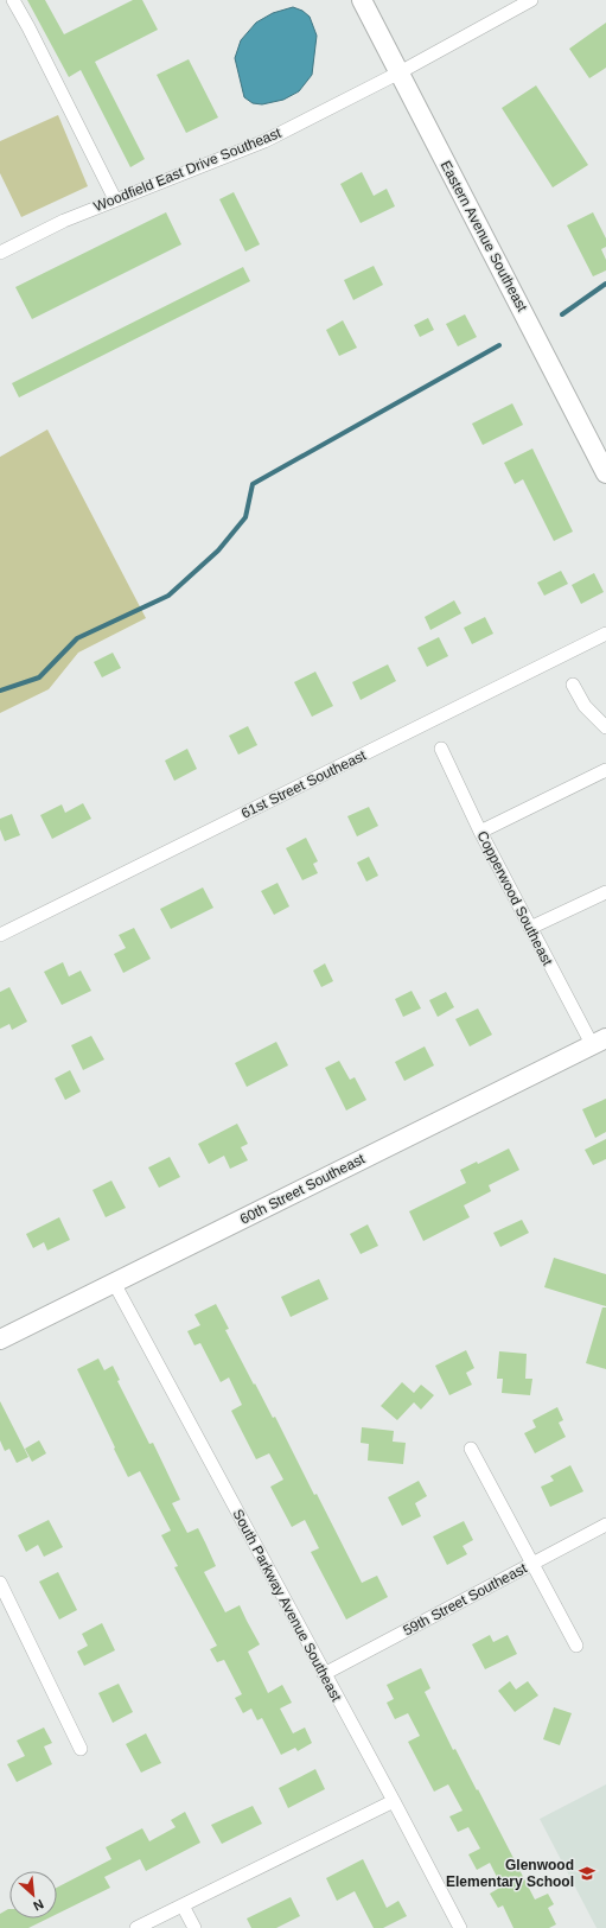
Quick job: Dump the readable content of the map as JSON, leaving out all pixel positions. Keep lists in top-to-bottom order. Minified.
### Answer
{"streets":{"main road":["Eastern Avenue Southeast","60th Street Southeast"],"street":["Woodfield East Drive Southeast","61st Street Southeast","Copperwood Southeast","59th Street Southeast","South Parkway Avenue Southeast"]},"crossings":[["Woodfield East Drive Southeast","Eastern Avenue Southeast"],["Copperwood Southeast","60th Street Southeast"],["60th Street Southeast","South Parkway Avenue Southeast"],["59th Street Southeast","South Parkway Avenue Southeast"]],"places":{"school or university":["Glenwood Elementary School"]},"north":"bottom right"}
